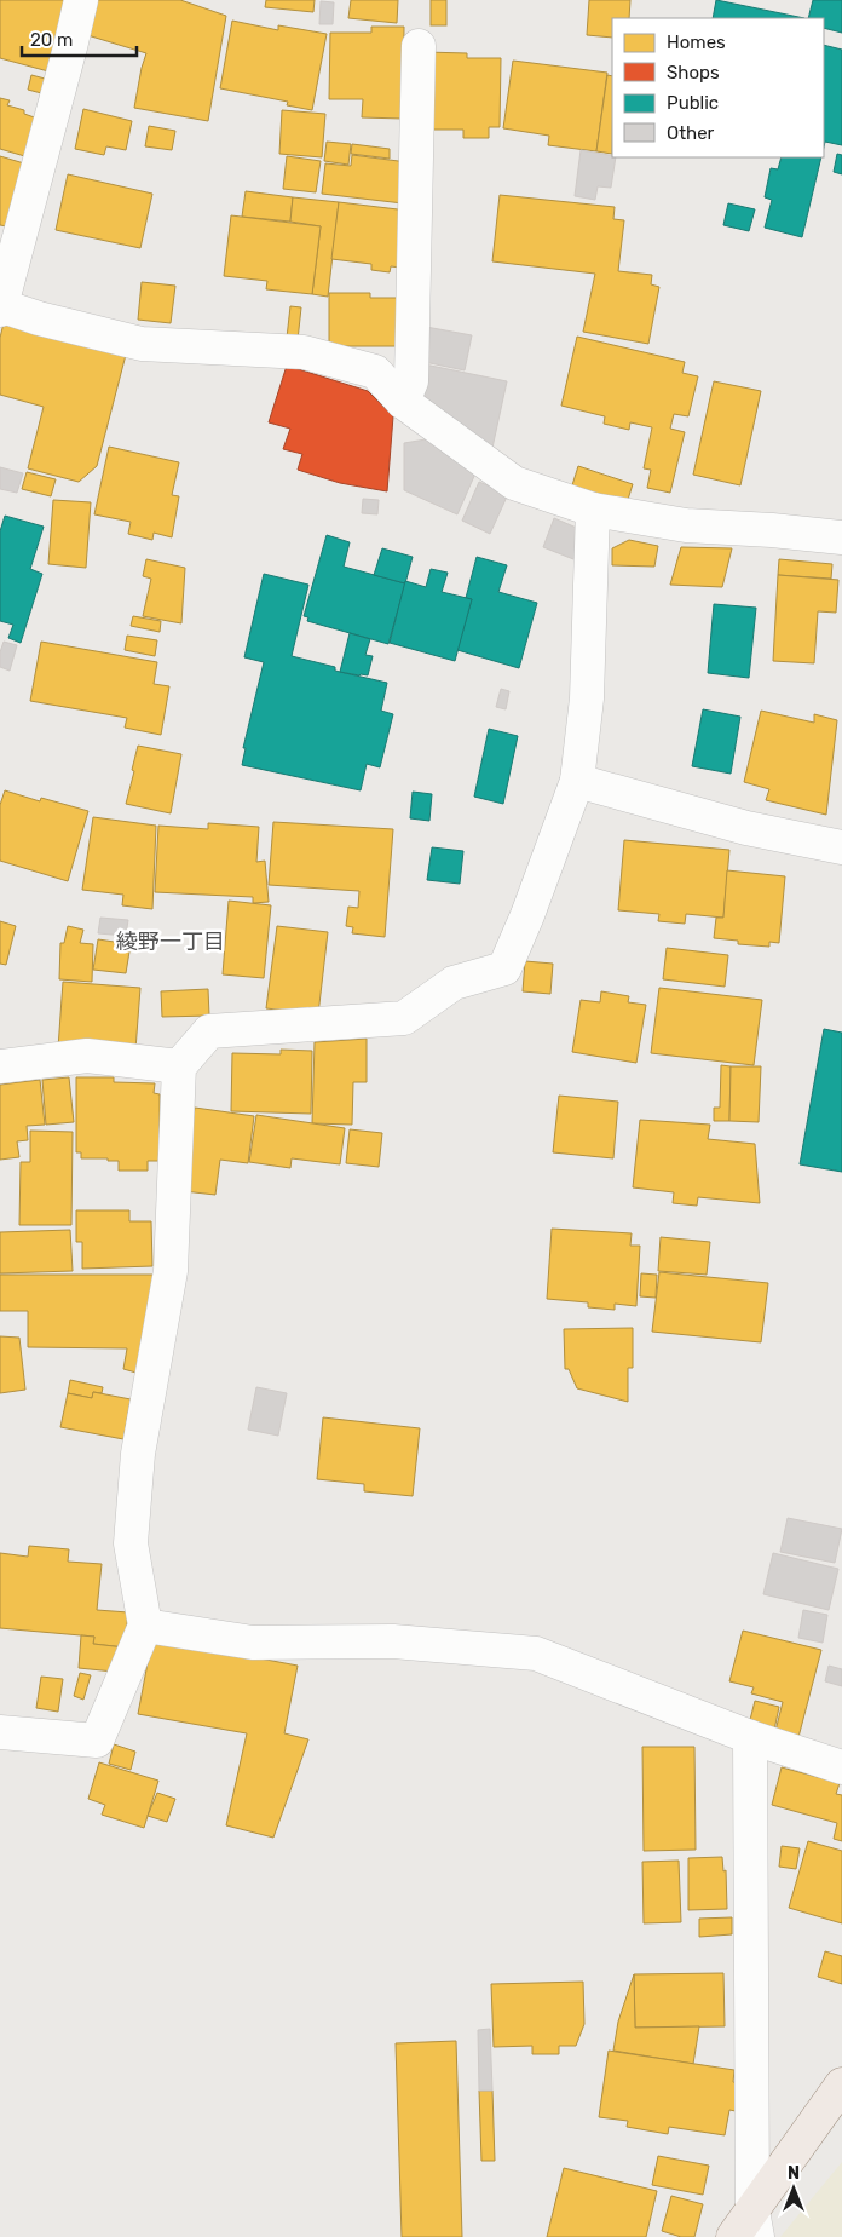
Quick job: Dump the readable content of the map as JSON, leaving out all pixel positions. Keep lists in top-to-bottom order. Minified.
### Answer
{"districts":["綾野一丁目"],"legend":["Homes","Shops","Public","Other"],"scale_bar":"20 m","north":"top"}
